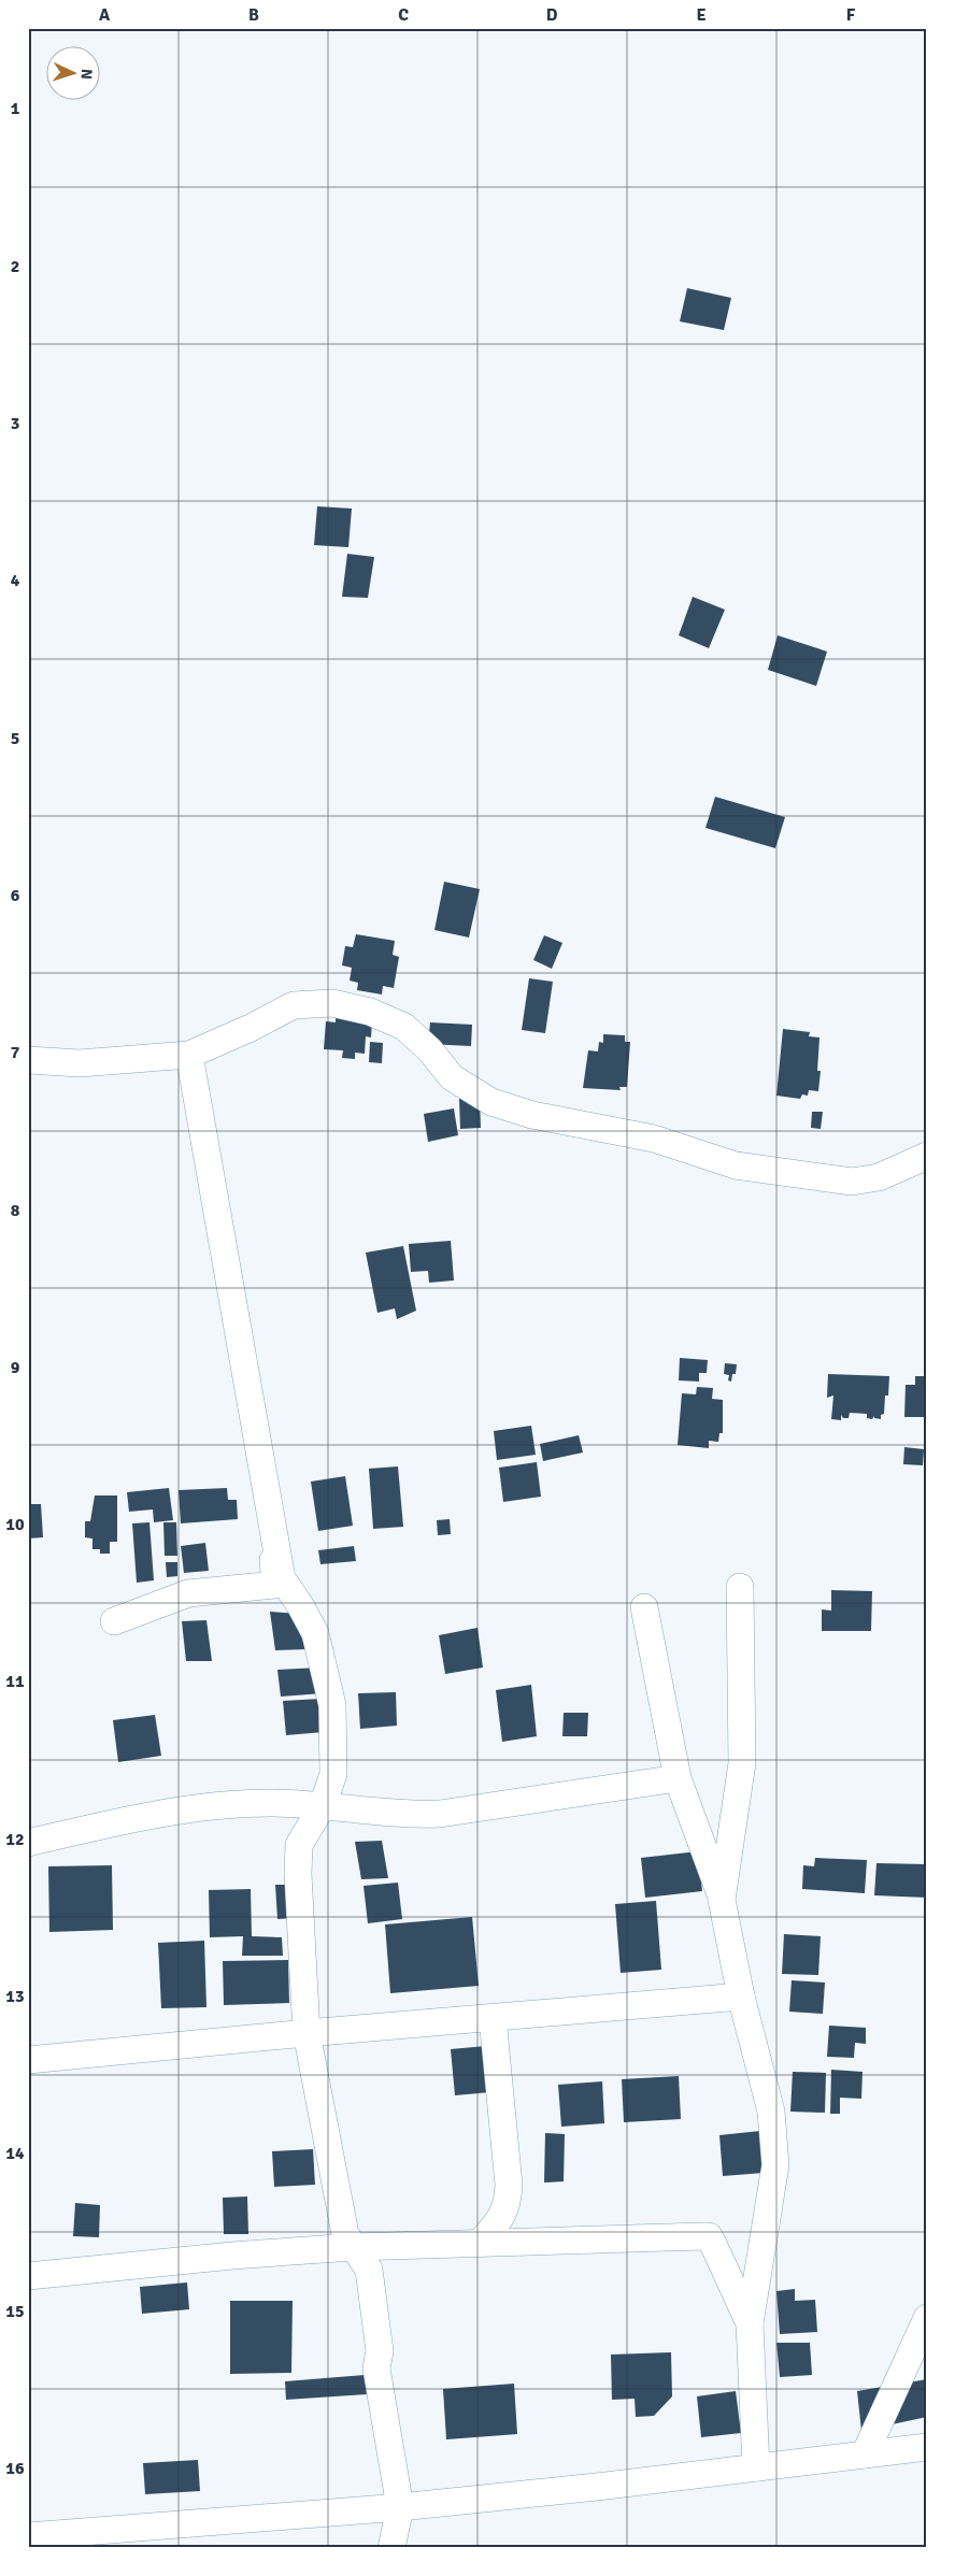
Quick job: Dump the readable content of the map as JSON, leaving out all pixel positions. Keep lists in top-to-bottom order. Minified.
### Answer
{"north":"right","grid":{"columns":["A","B","C","D","E","F"],"rows":["1","2","3","4","5","6","7","8","9","10","11","12","13","14","15","16"]}}
